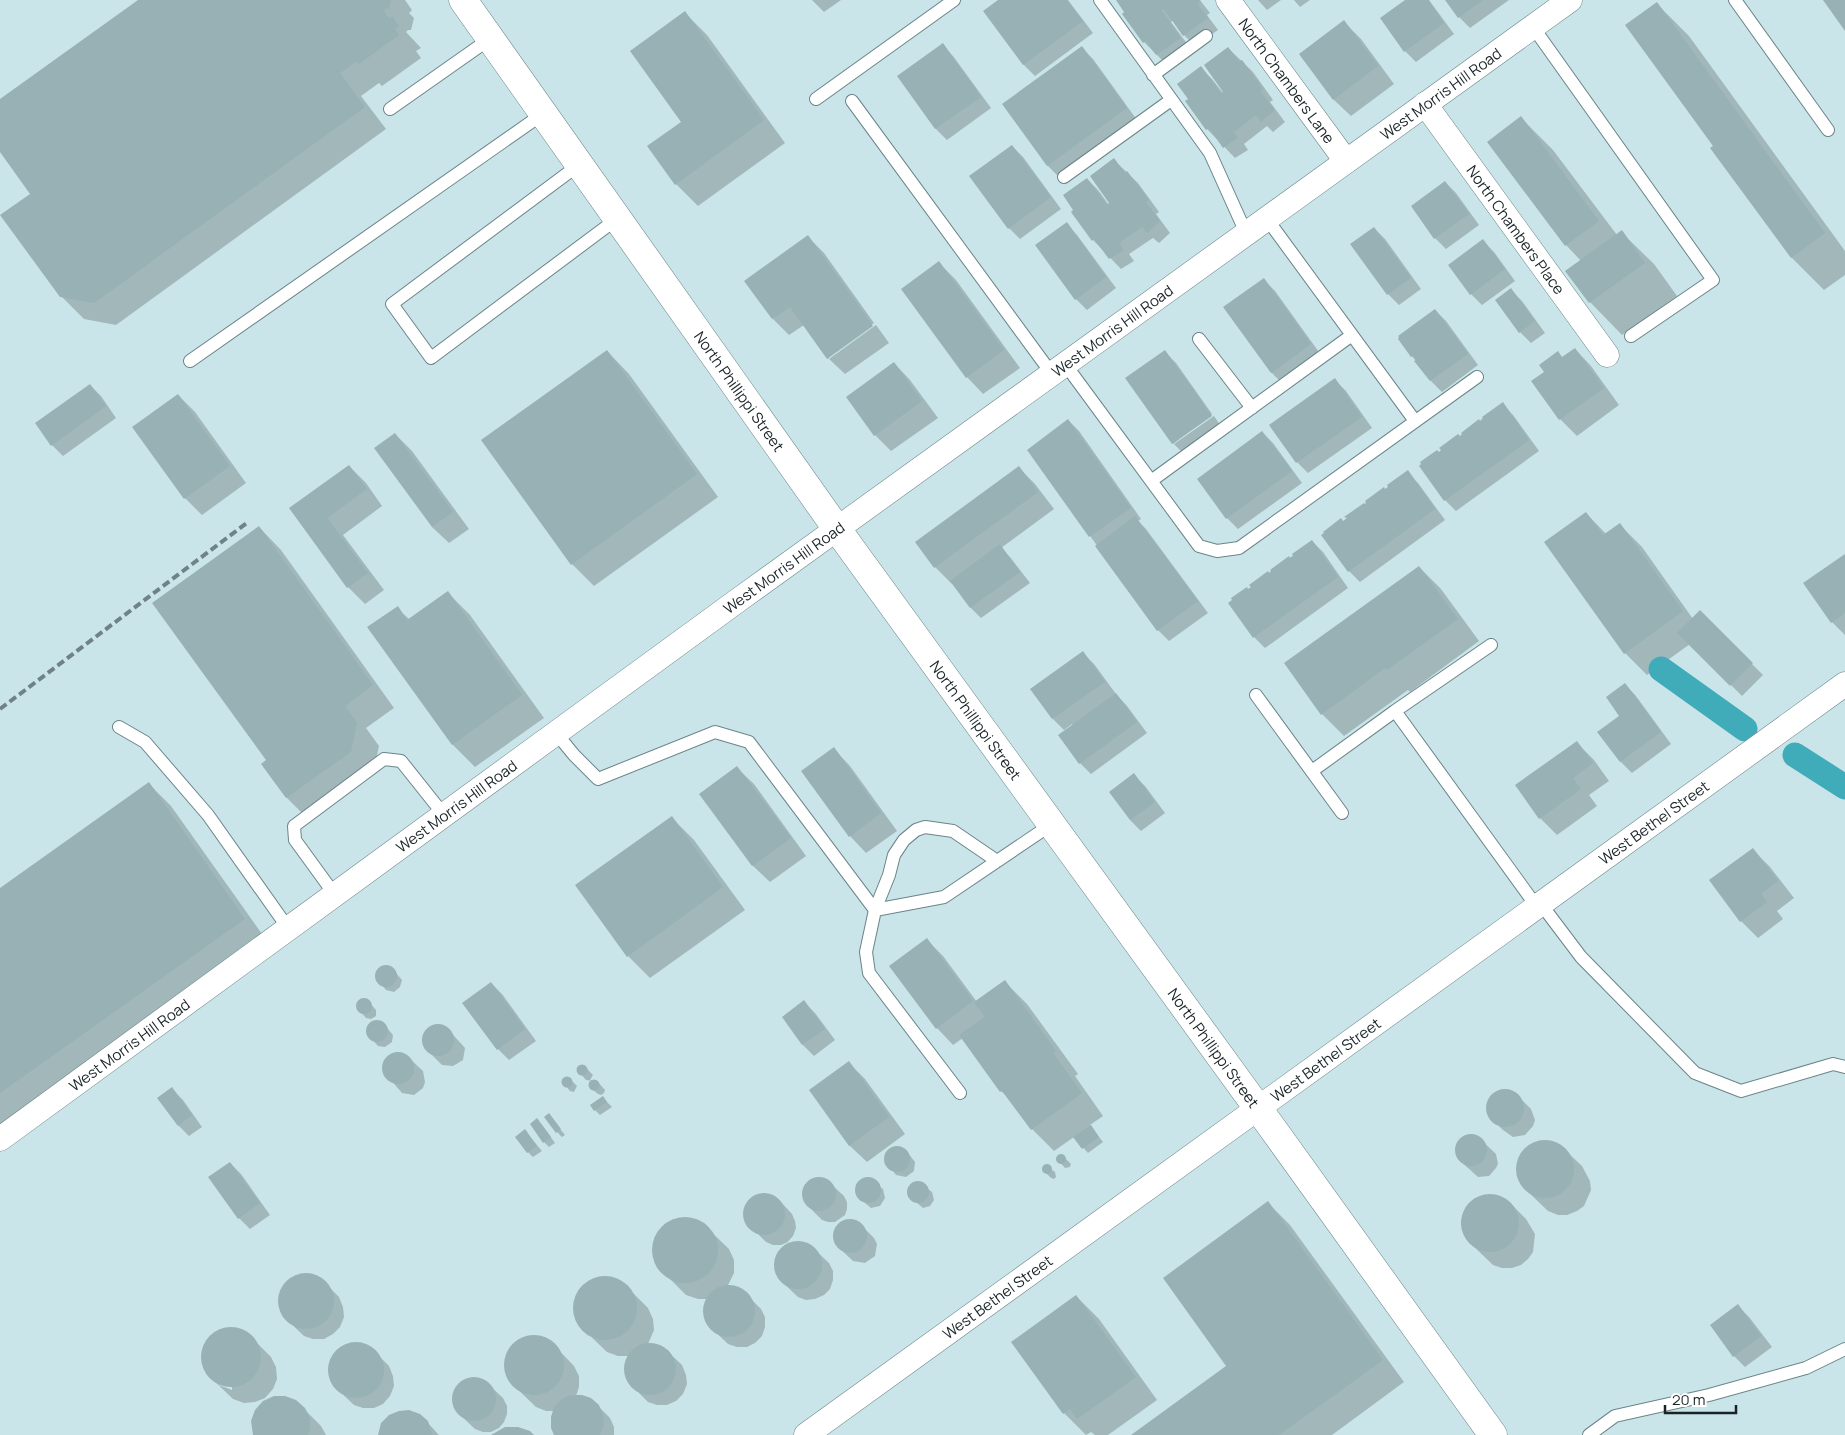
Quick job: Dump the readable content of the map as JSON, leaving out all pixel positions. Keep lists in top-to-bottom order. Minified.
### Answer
{"streets":{"street":["North Chambers Lane","West Morris Hill Road","North Chambers Place","North Phillippi Street","West Bethel Street"]},"crossings":[["North Chambers Lane","West Morris Hill Road"],["West Morris Hill Road","North Chambers Place"],["West Morris Hill Road","North Phillippi Street"],["North Phillippi Street","West Bethel Street"]],"scale_bar":"20 m"}
